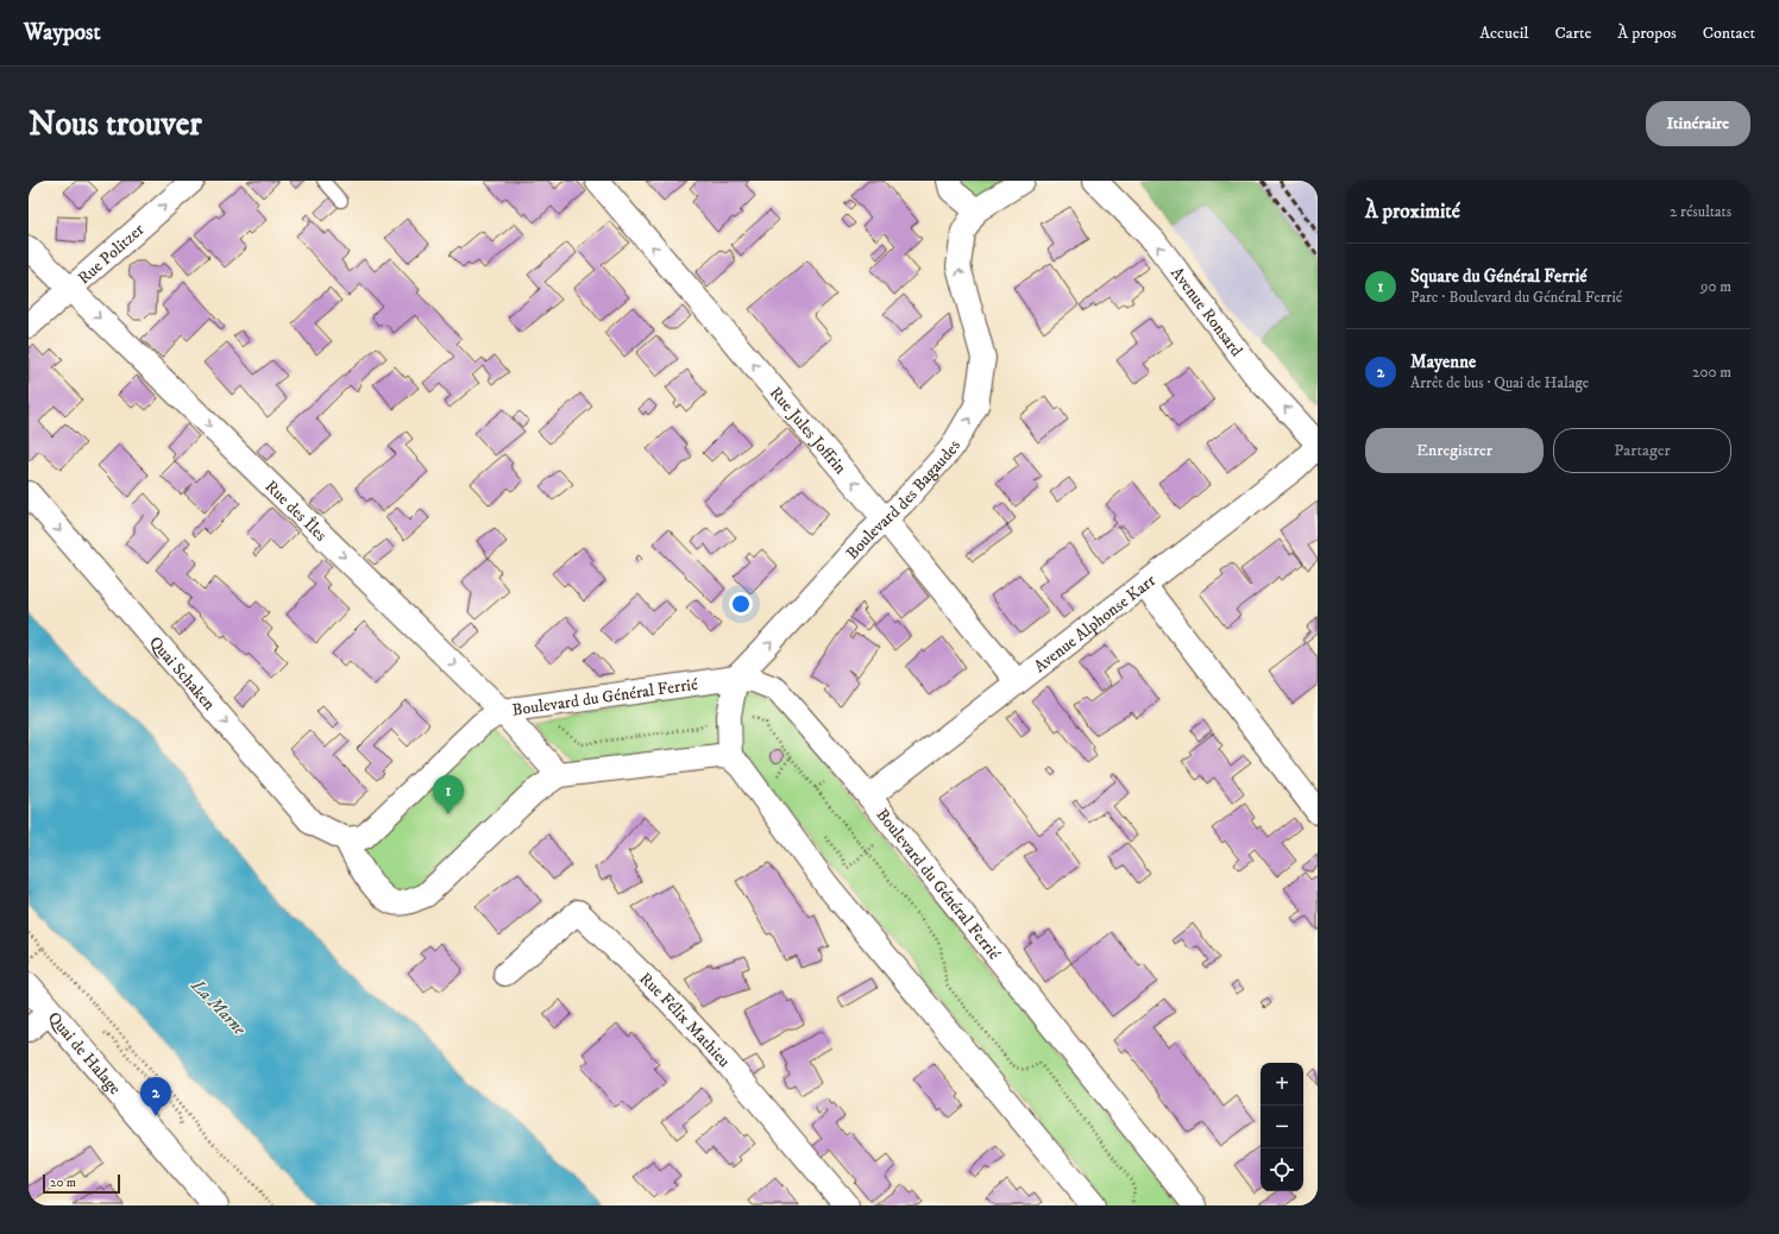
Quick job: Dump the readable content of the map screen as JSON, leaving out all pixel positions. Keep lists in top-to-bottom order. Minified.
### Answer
{"streets":{"street":["Rue Politzer","Avenue Ronsard","Rue Jules Joffrin","Boulevard des Bagaudes","Rue des Îles","Avenue Alphonse Karr","Quai Schaken","Boulevard du Général Ferrié","Rue Félix Mathieu","Quai de Halage"]},"crossings":[["Rue Politzer","Rue des Îles"],["Avenue Ronsard","Avenue Alphonse Karr"],["Rue Jules Joffrin","Boulevard des Bagaudes"],["Rue Jules Joffrin","Avenue Alphonse Karr"],["Boulevard des Bagaudes","Boulevard du Général Ferrié"],["Rue des Îles","Boulevard du Général Ferrié"],["Avenue Alphonse Karr","Boulevard du Général Ferrié"],["Quai Schaken","Boulevard du Général Ferrié"]],"one_way":["Rue Politzer","Avenue Ronsard","Rue Jules Joffrin","Boulevard des Bagaudes","Rue des Îles","Quai Schaken"],"water":["La Marne"],"scale_bar":"20 m","page":{"header":"Waypost","nav":["Accueil","Carte","À propos","Contact"],"buttons":["Itinéraire",["Enregistrer","Partager"]],"title":"Nous trouver","heading":["À proximité","2 résultats"],"list":[{"mark":"1","name":"Square du Général Ferrié","note":"Parc · Boulevard du Général Ferrié","value":"90 m"},{"mark":"2","name":"Mayenne","note":"Arrêt de bus · Quai de Halage","value":"200 m"}],"pins":["1","2"],"map_buttons":["+","−"],"scale":"20 m"}}
